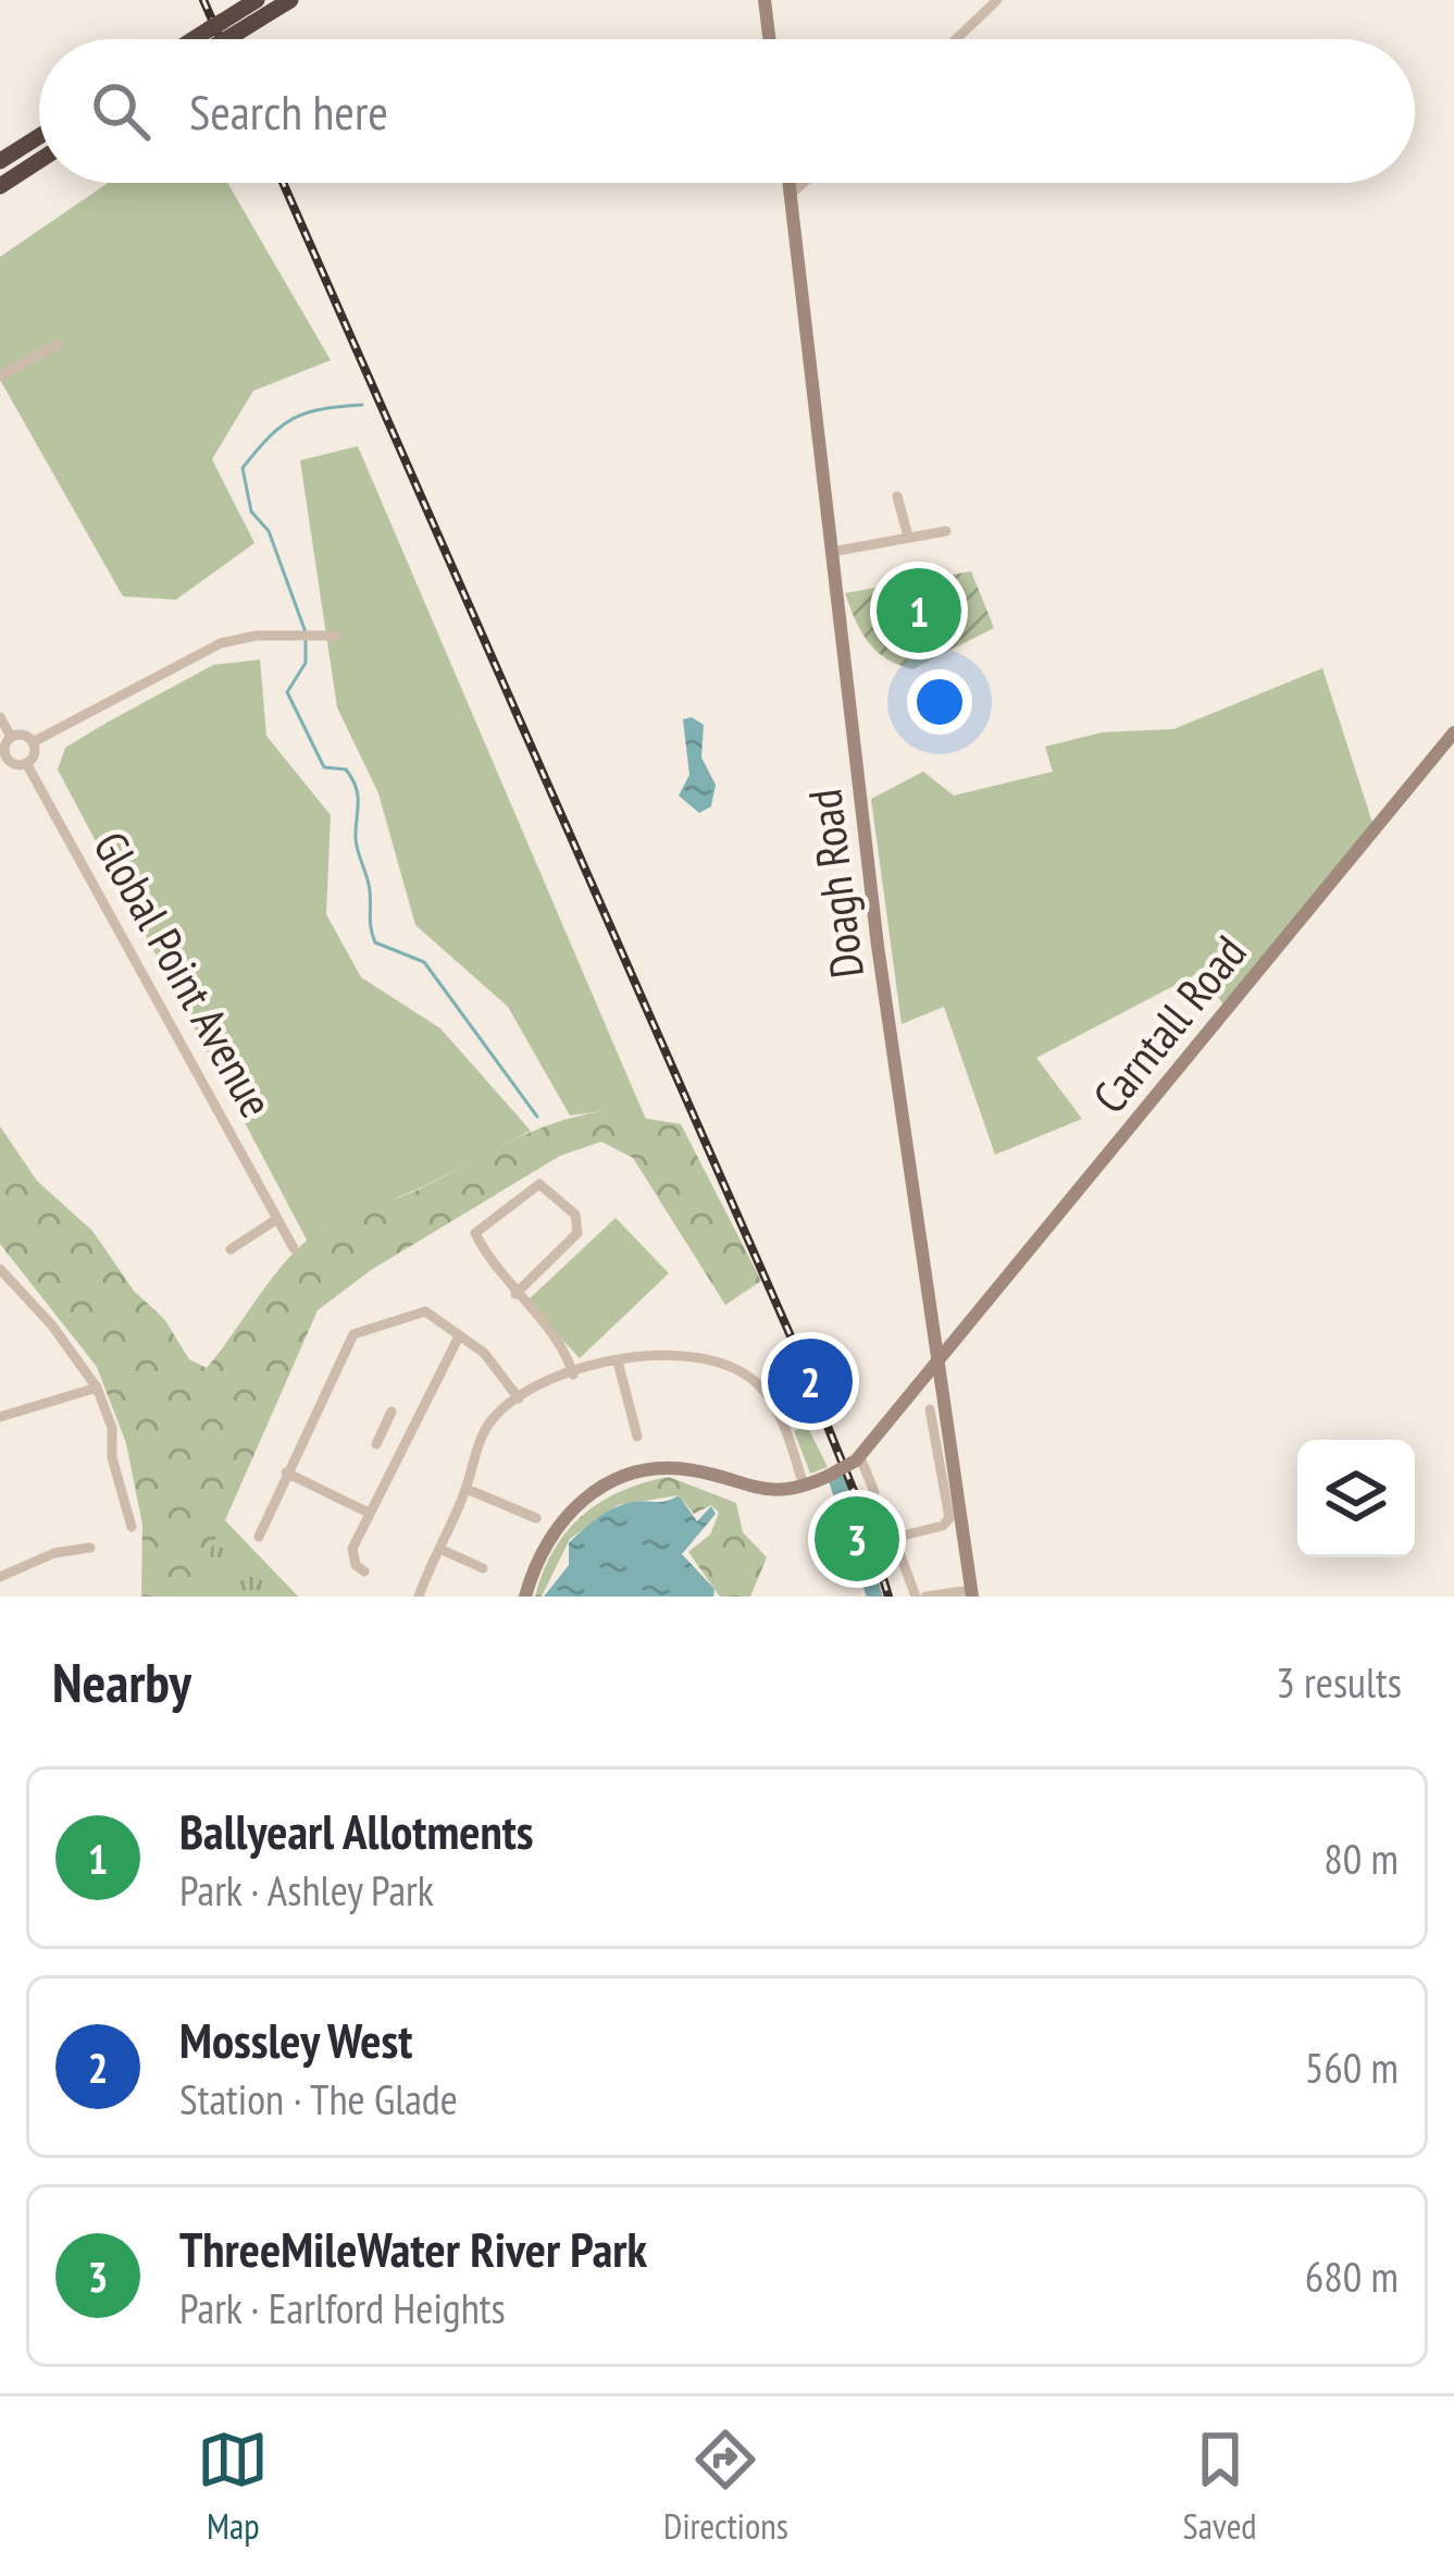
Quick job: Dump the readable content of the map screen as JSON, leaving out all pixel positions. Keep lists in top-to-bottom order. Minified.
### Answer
{"streets":{"main road":["Doagh Road","Carntall Road"],"street":["Global Point Avenue"]},"crossings":[["Doagh Road","Carntall Road"]],"page":{"search":"Search here","pins":["1","2","3"],"heading":["Nearby","3 results"],"list":[{"mark":"1","name":"Ballyearl Allotments","note":"Park · Ashley Park","value":"80 m"},{"mark":"2","name":"Mossley West","note":"Station · The Glade","value":"560 m"},{"mark":"3","name":"ThreeMileWater River Park","note":"Park · Earlford Heights","value":"680 m"}],"nav":["Map","Directions","Saved"]}}
